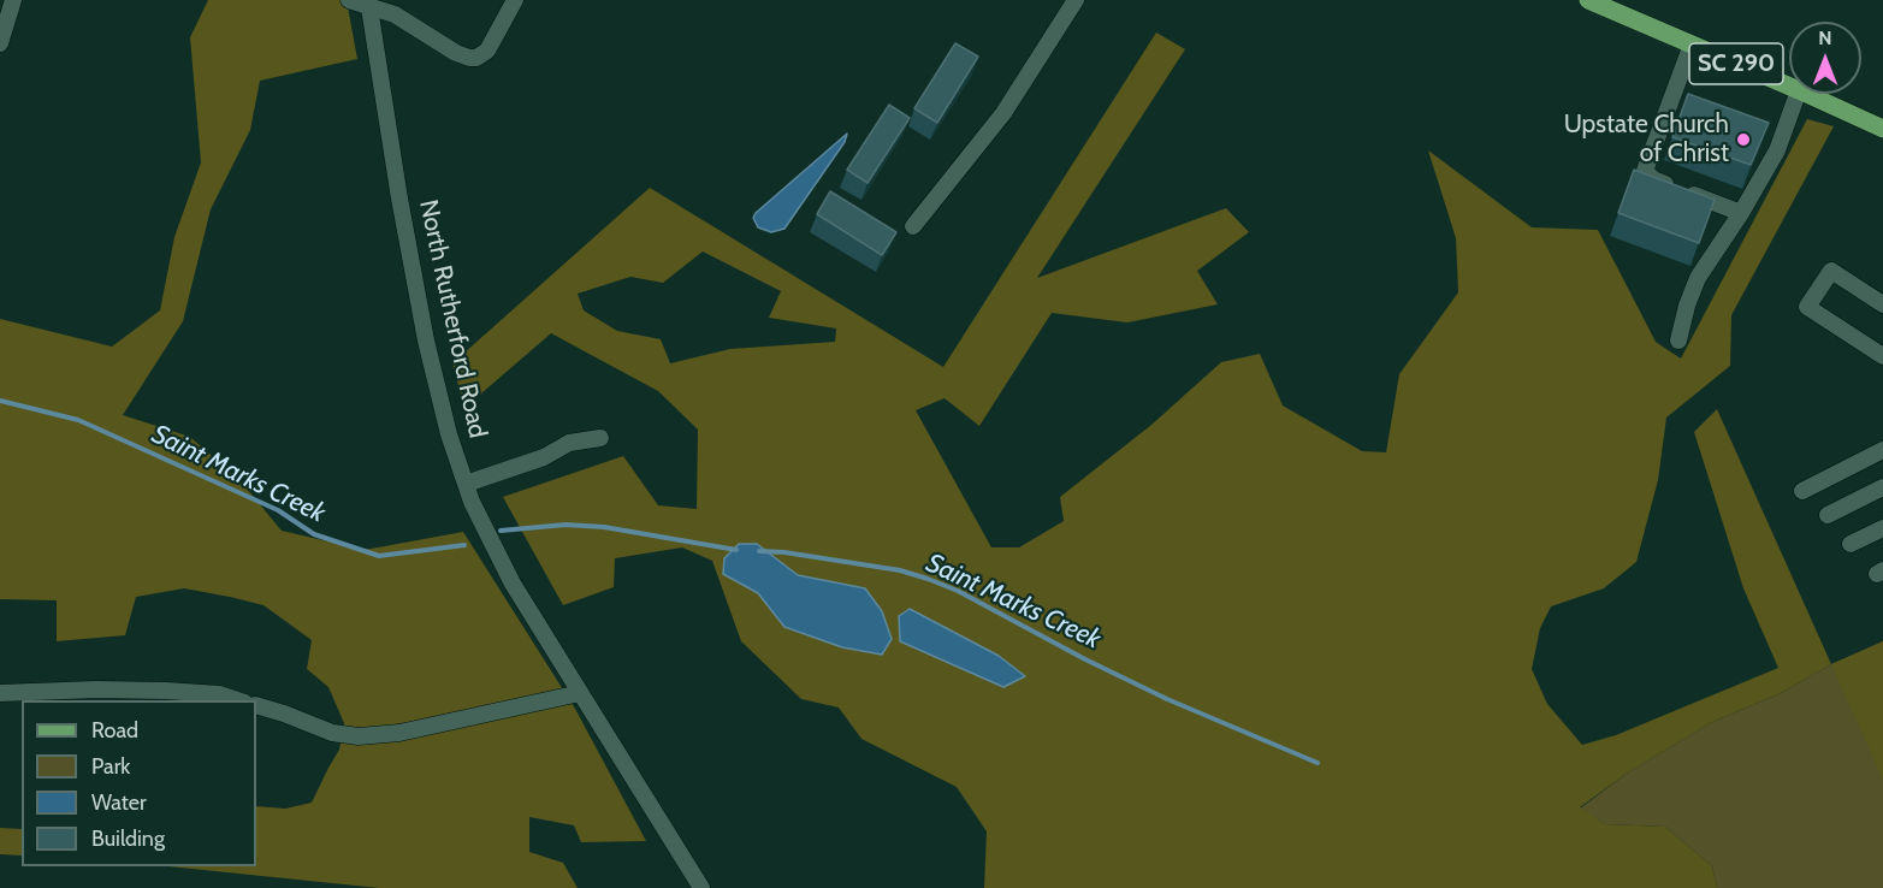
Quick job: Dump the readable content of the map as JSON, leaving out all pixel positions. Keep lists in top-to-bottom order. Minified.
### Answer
{"streets":{"main road":["SC 290"],"street":["North Rutherford Road"]},"water":["Saint Marks Creek"],"places":["Upstate Church of Christ"],"legend":["Road","Park","Water","Building"],"north":"top"}
